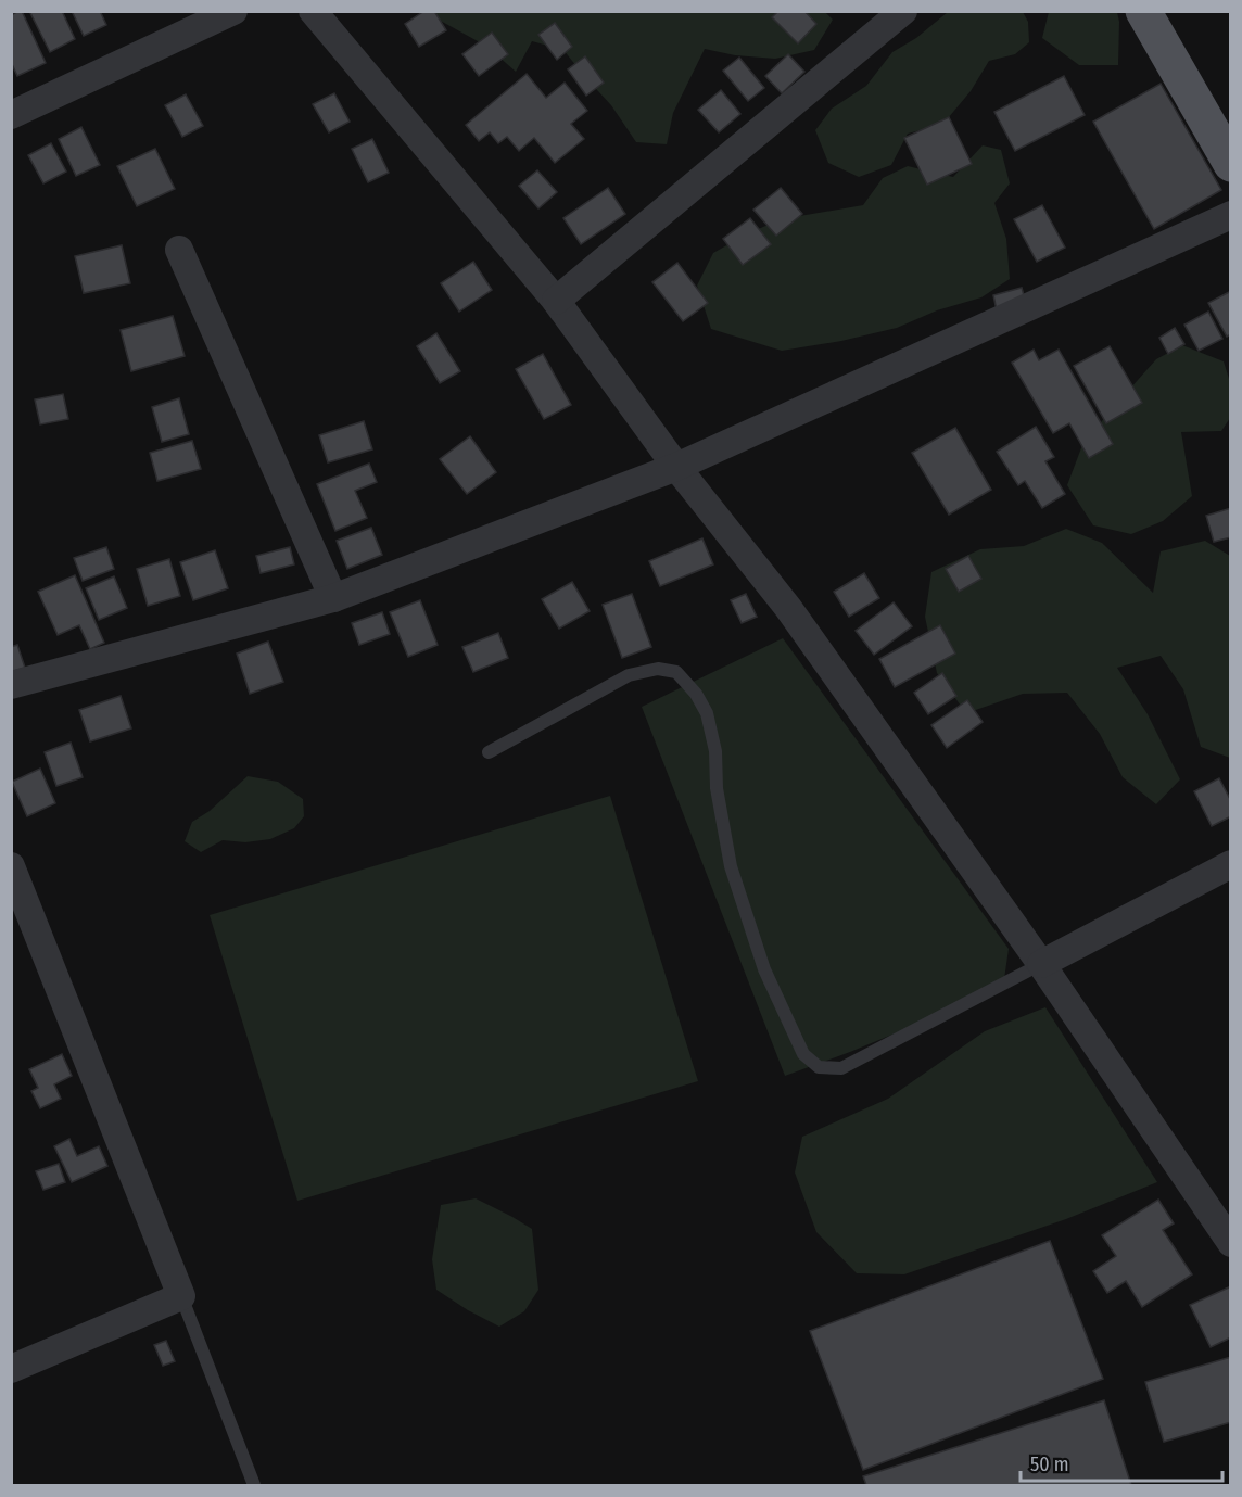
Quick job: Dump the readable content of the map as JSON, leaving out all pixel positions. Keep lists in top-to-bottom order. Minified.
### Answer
{"scale_bar":"50 m"}
